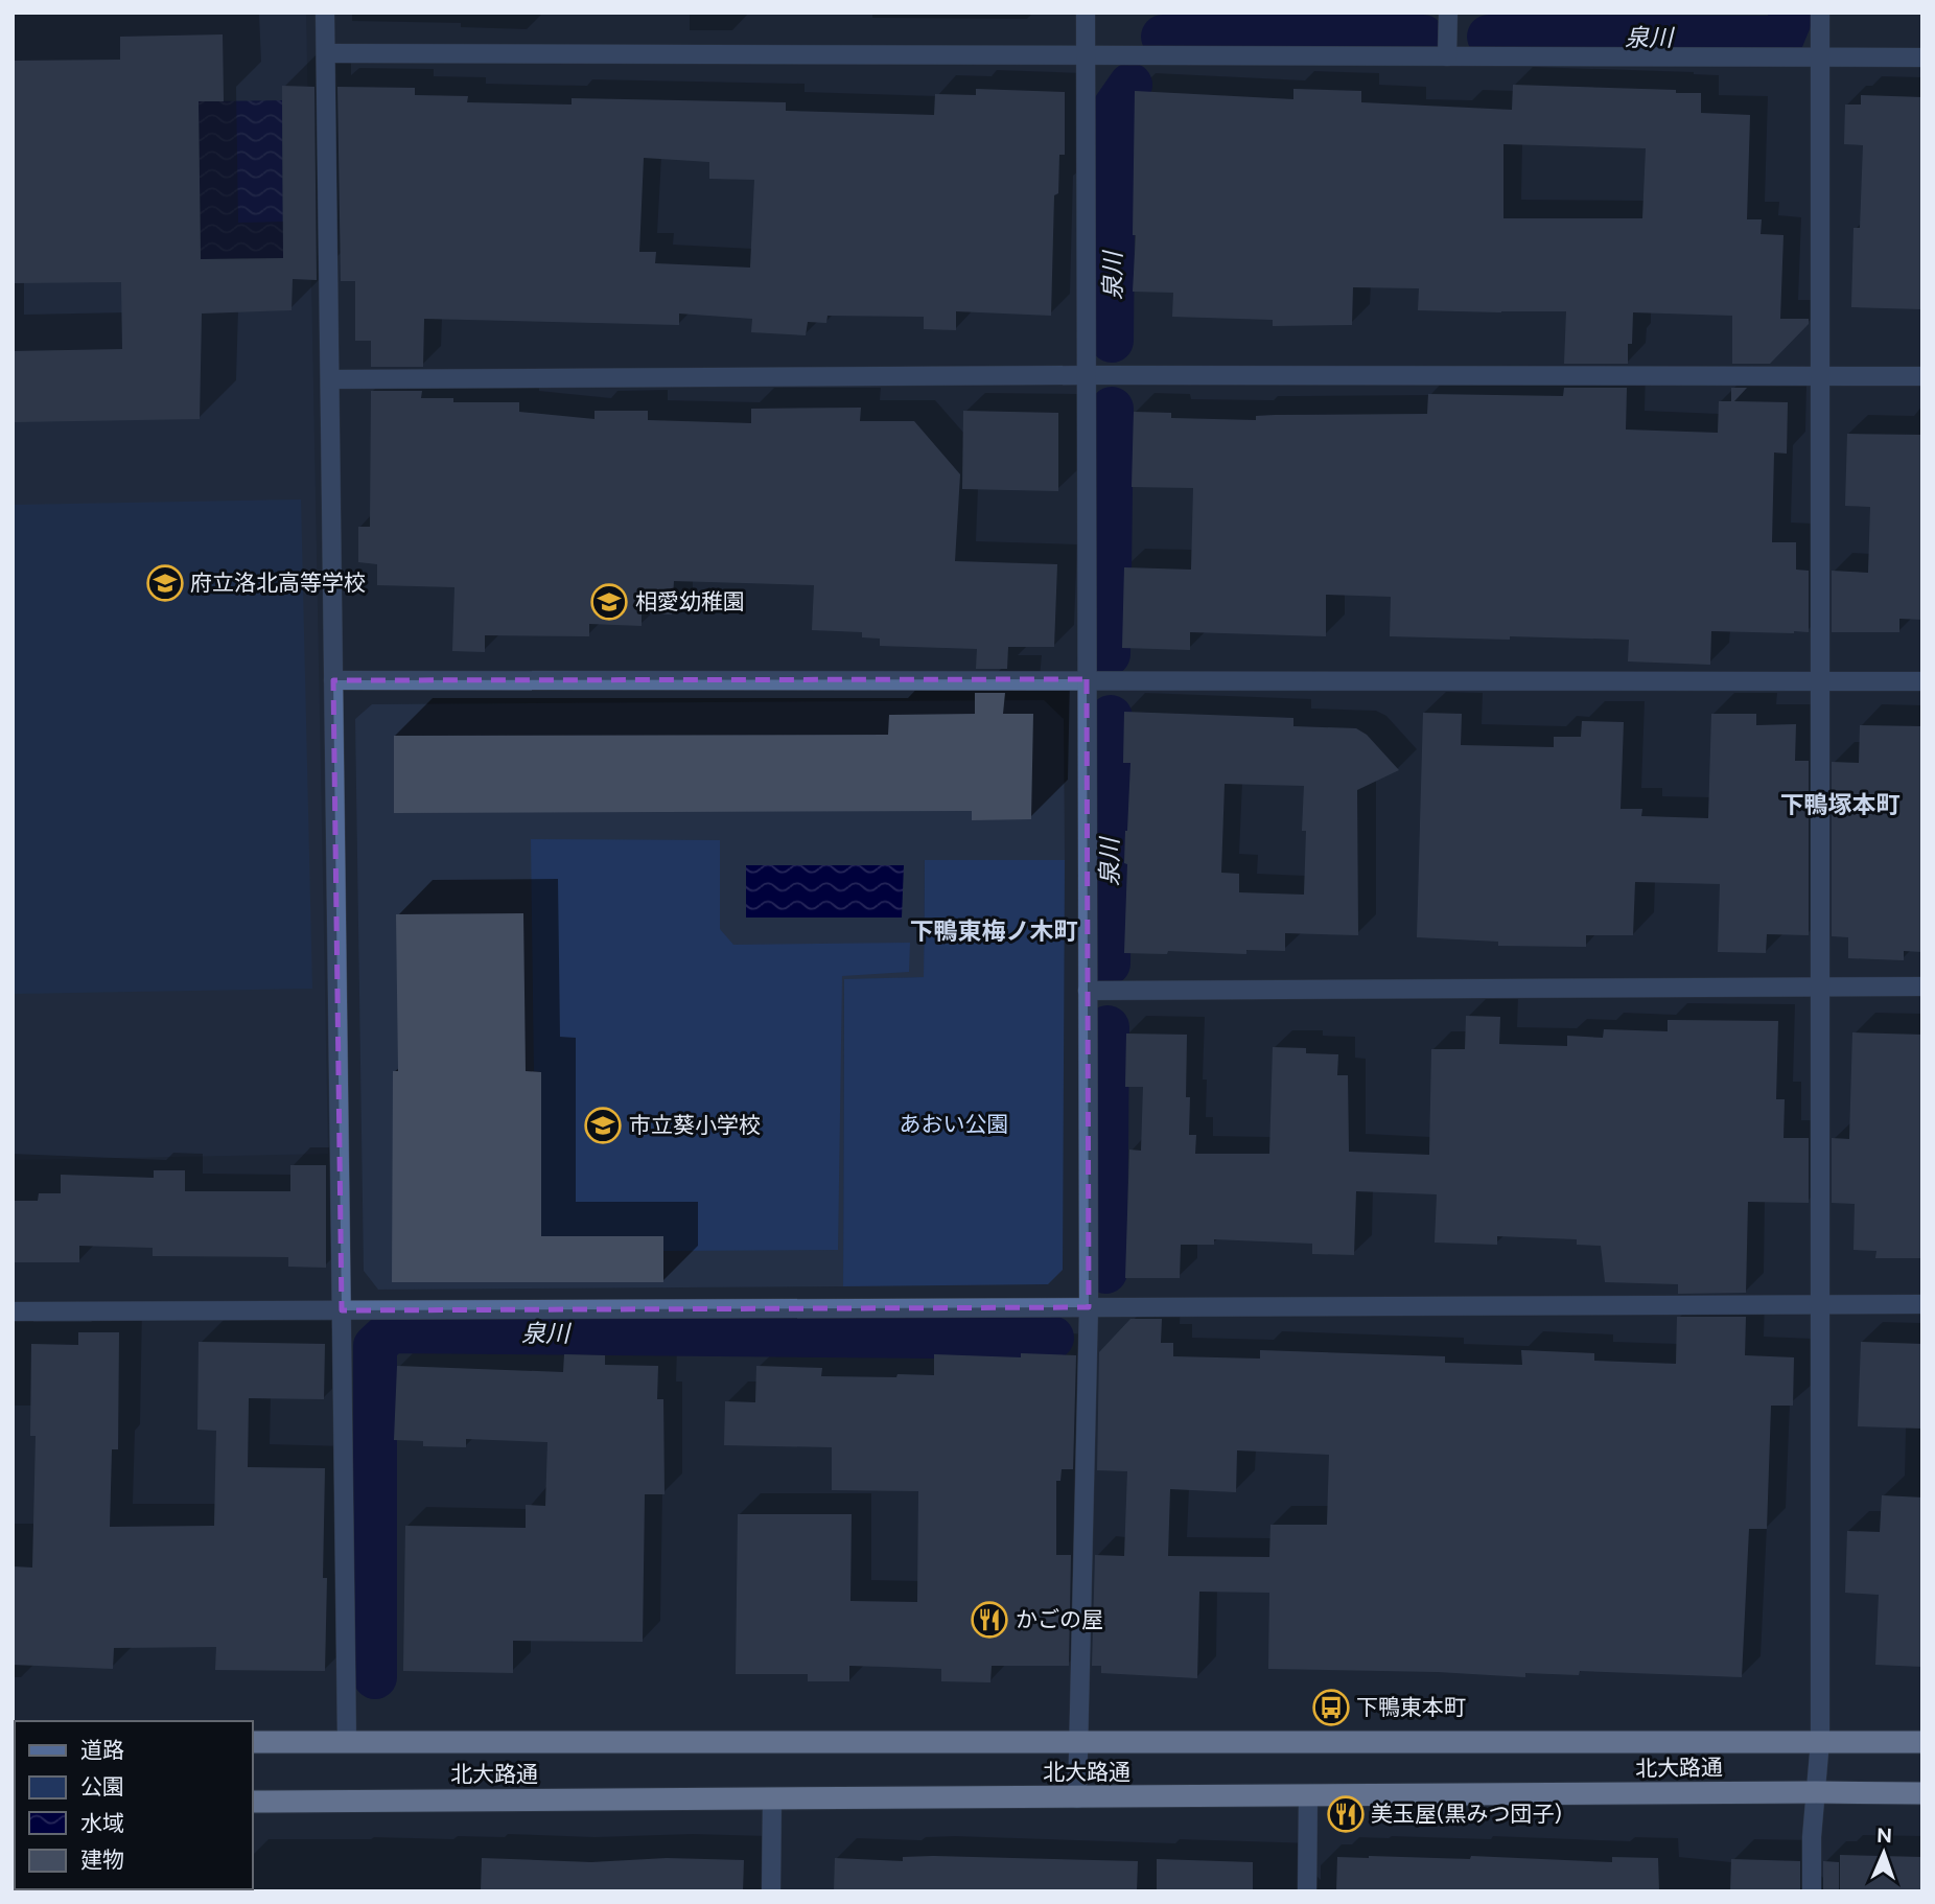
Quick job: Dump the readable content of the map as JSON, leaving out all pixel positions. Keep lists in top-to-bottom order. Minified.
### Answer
{"streets":{"highway":["北大路通"]},"districts":["下鴨塚本町","下鴨東梅ノ木町"],"water":["泉川"],"parks":["あおい公園"],"places":{"school or university":["府立洛北高等学校","相愛幼稚園","市立葵小学校"],"restaurant":["かごの屋","美玉屋(黒みつ団子)"],"bus stop":["下鴨東本町"]},"legend":["道路","公園","水域","建物"],"north":"top"}
